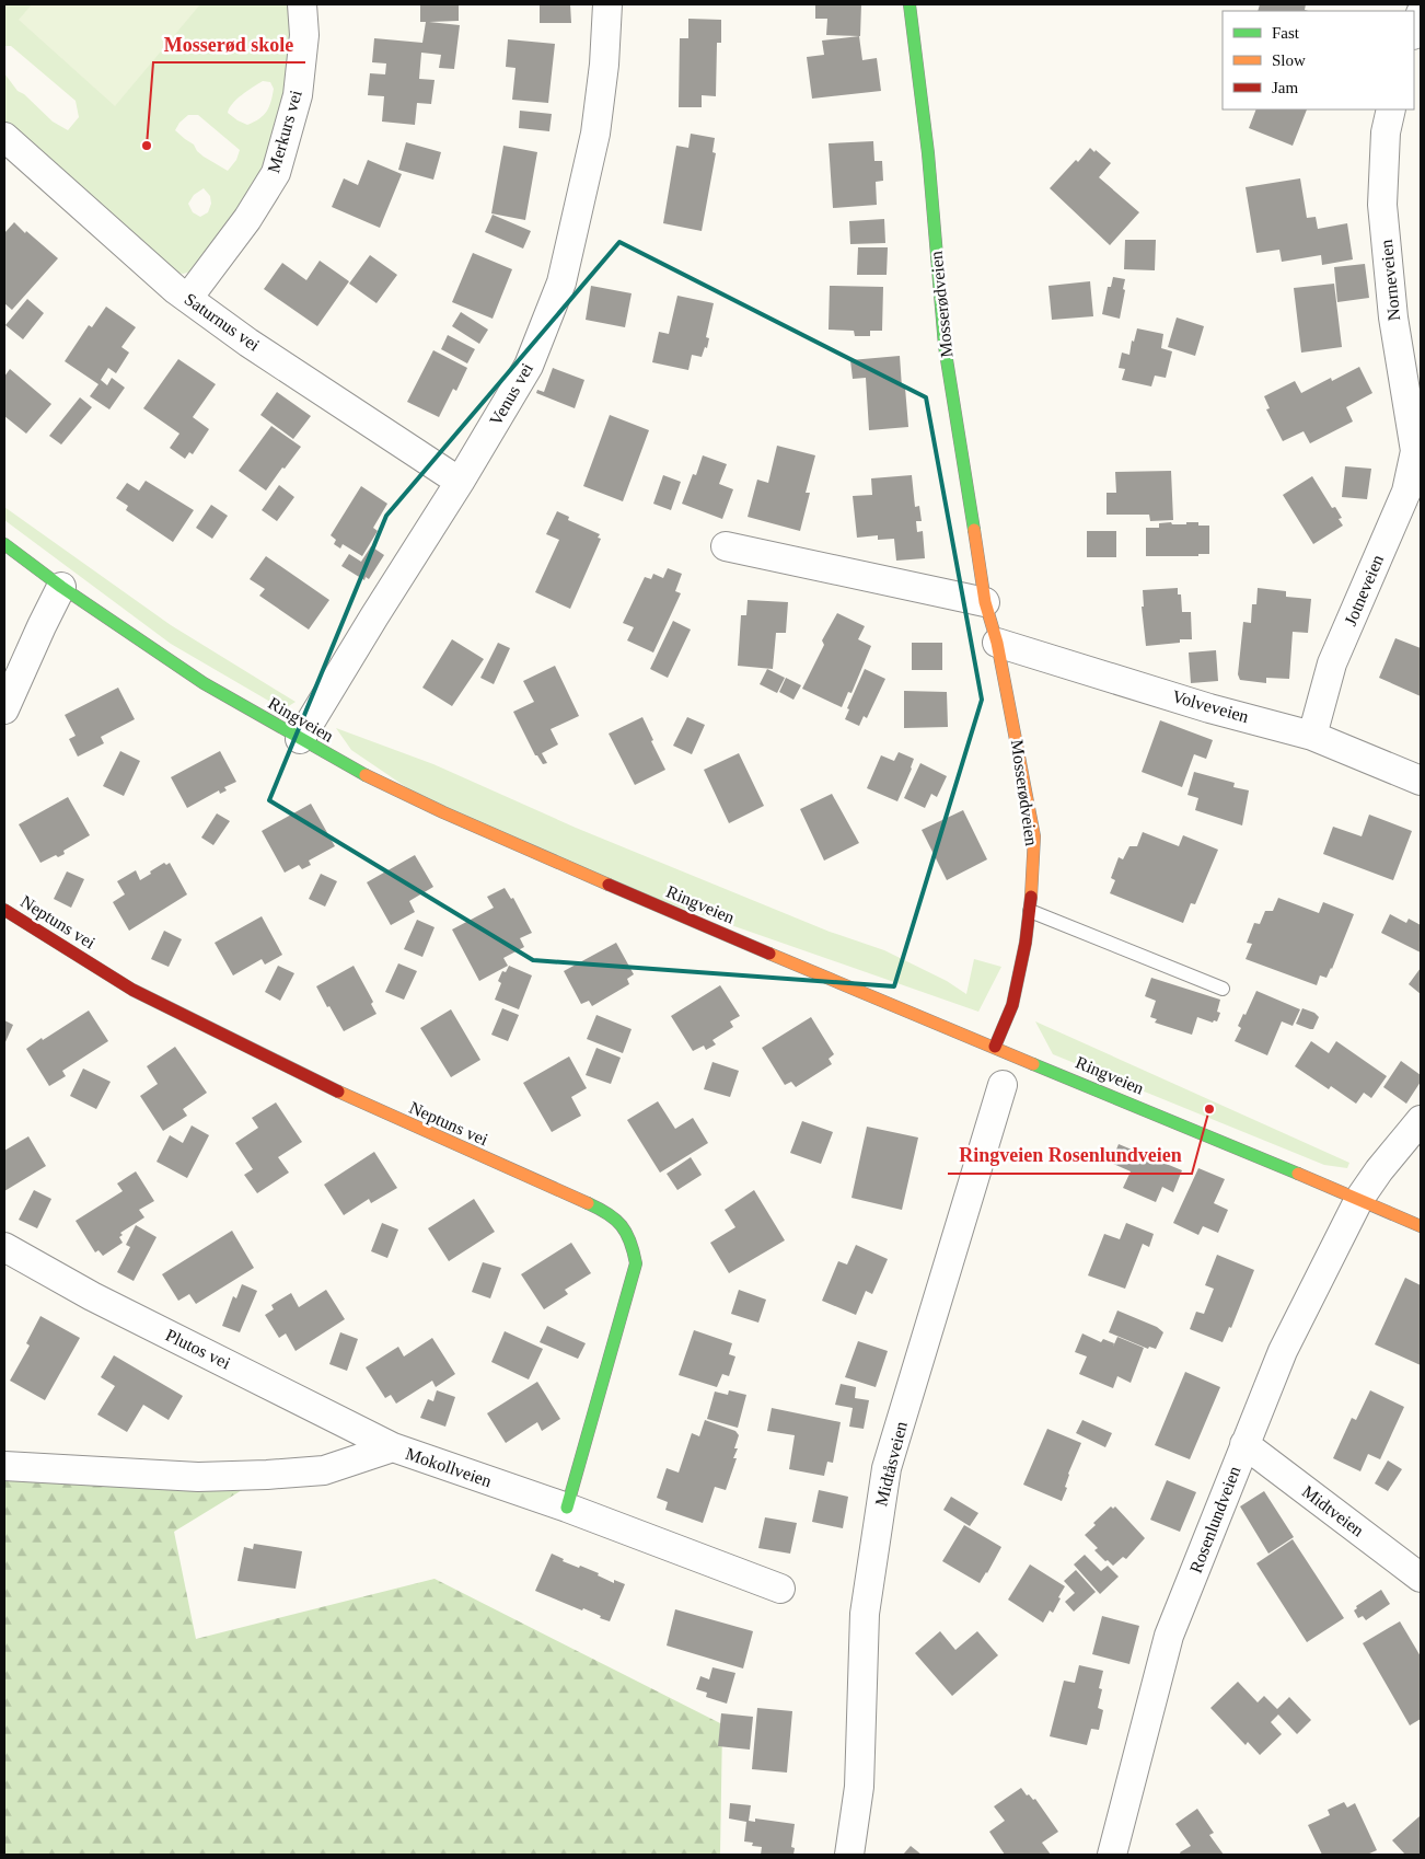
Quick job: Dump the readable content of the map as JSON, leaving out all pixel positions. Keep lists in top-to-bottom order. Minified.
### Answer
{"streets":{"street":["Merkurs vei","Norneveien","Mosserødveien","Saturnus vei","Venus vei","Jotneveien","Volveveien","Ringveien","Neptuns vei","Plutos vei","Midtåsveien","Mokollveien","Midtveien","Rosenlundveien"]},"crossings":[["Merkurs vei","Saturnus vei"],["Norneveien","Jotneveien"],["Mosserødveien","Volveveien"],["Mosserødveien","Ringveien"],["Saturnus vei","Venus vei"],["Venus vei","Ringveien"],["Jotneveien","Volveveien"],["Ringveien","Rosenlundveien"],["Neptuns vei","Mokollveien"],["Plutos vei","Mokollveien"],["Midtveien","Rosenlundveien"]],"places":["Mosserød skole","Ringveien Rosenlundveien"],"legend":["Fast","Slow","Jam"]}
